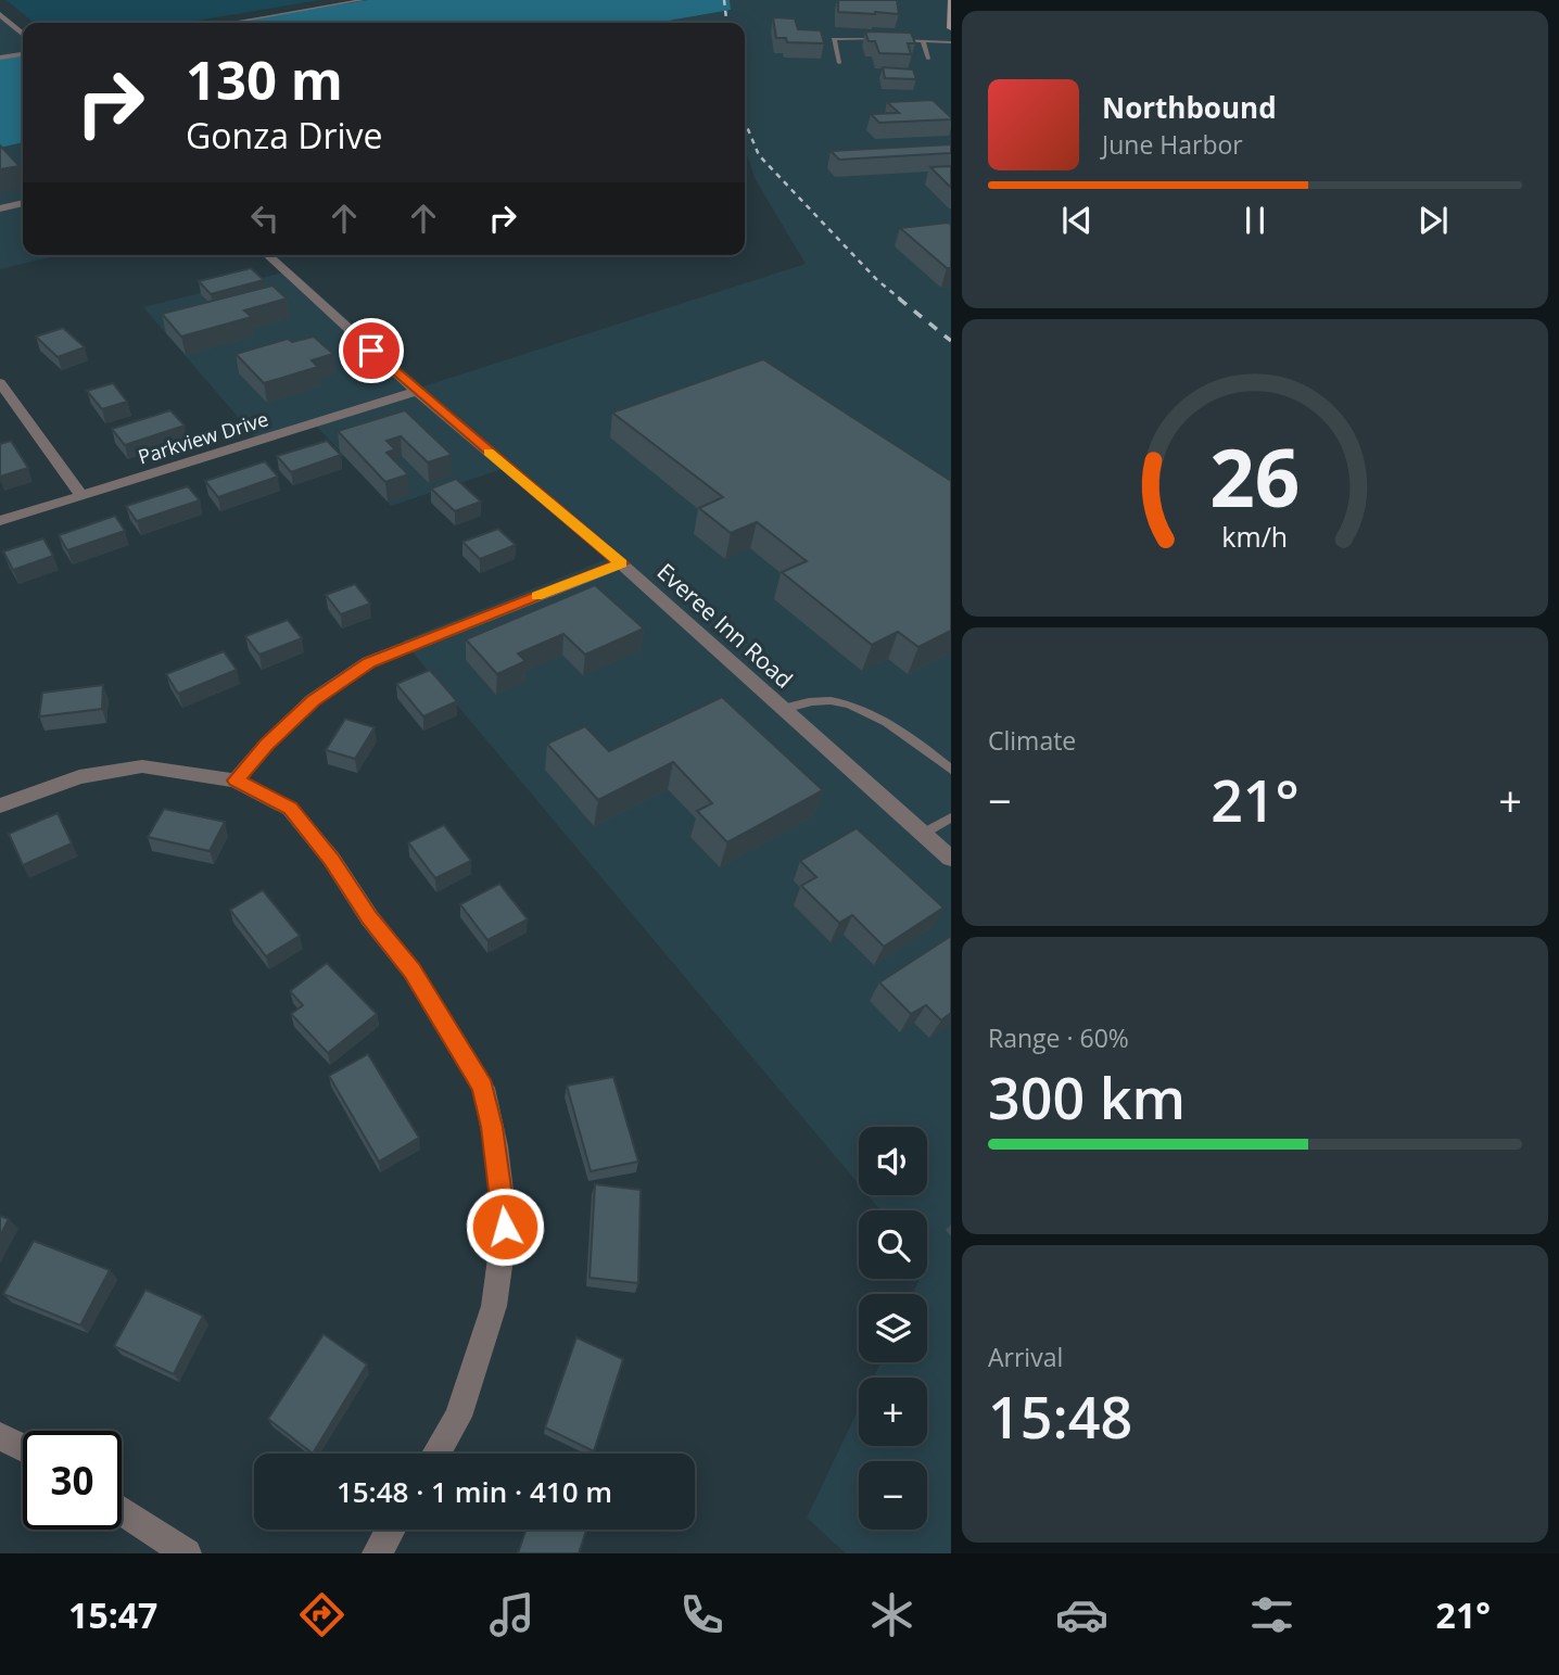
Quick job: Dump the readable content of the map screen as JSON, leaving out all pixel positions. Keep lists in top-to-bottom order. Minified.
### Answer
{"streets":{"street":["Parkview Drive","Everee Inn Road"]},"crossings":[["Parkview Drive","Everee Inn Road"]],"page":{"turn":["130 m","Gonza Drive"],"song":["Northbound","June Harbor"],"tile":["Climate",["Range · 60%","300 km"],["Arrival","15:48"]],"heat":["−","21°","+"],"map_buttons":["+","−"],"limit":"30","trip":"15:48 · 1 min · 410 m","tabs":["15:47","21°"],"gauge":["26","km/h"]}}
